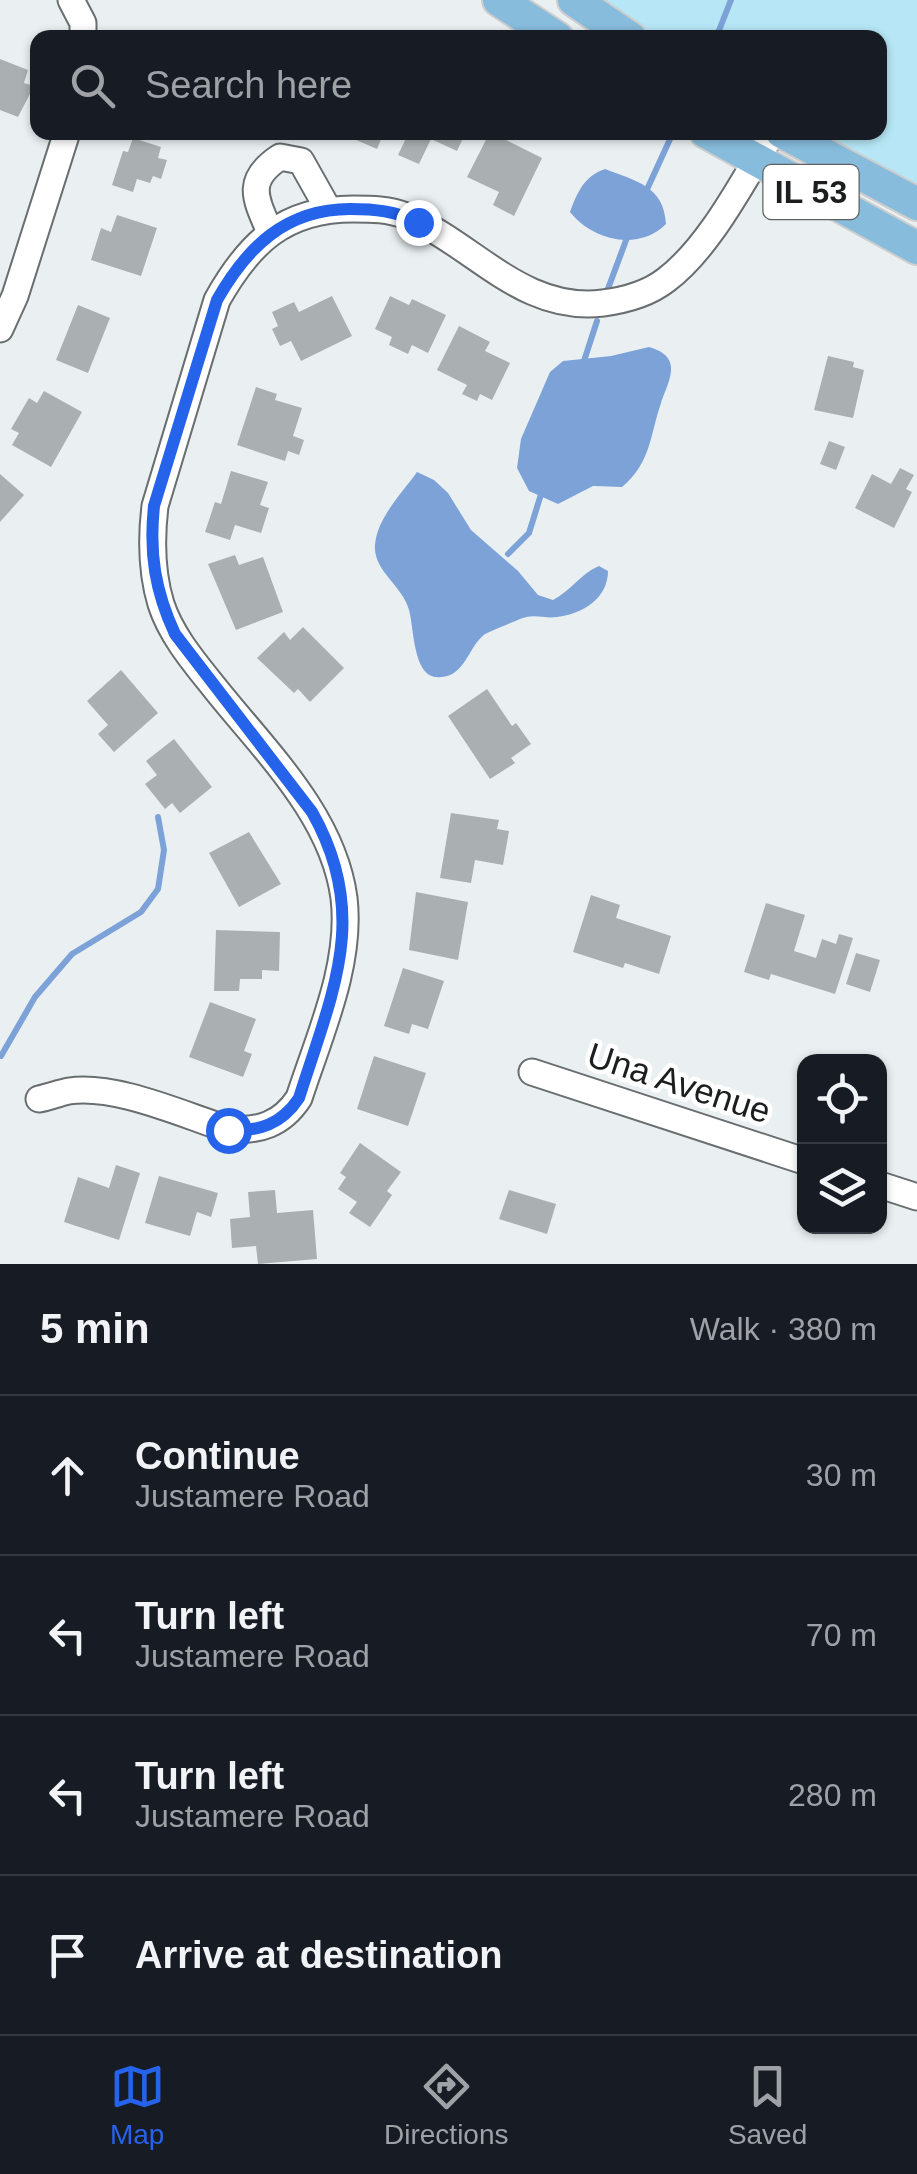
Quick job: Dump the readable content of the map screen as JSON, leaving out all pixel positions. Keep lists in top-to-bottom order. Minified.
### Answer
{"streets":{"main road":["IL 53"],"street":["Una Avenue"]},"page":{"search":"Search here","heading":["5 min","Walk · 380 m"],"list":[["Continue","Justamere Road","30 m"],["Turn left","Justamere Road","70 m"],["Turn left","Justamere Road","280 m"],"Arrive at destination"],"nav":["Map","Directions","Saved"]}}
